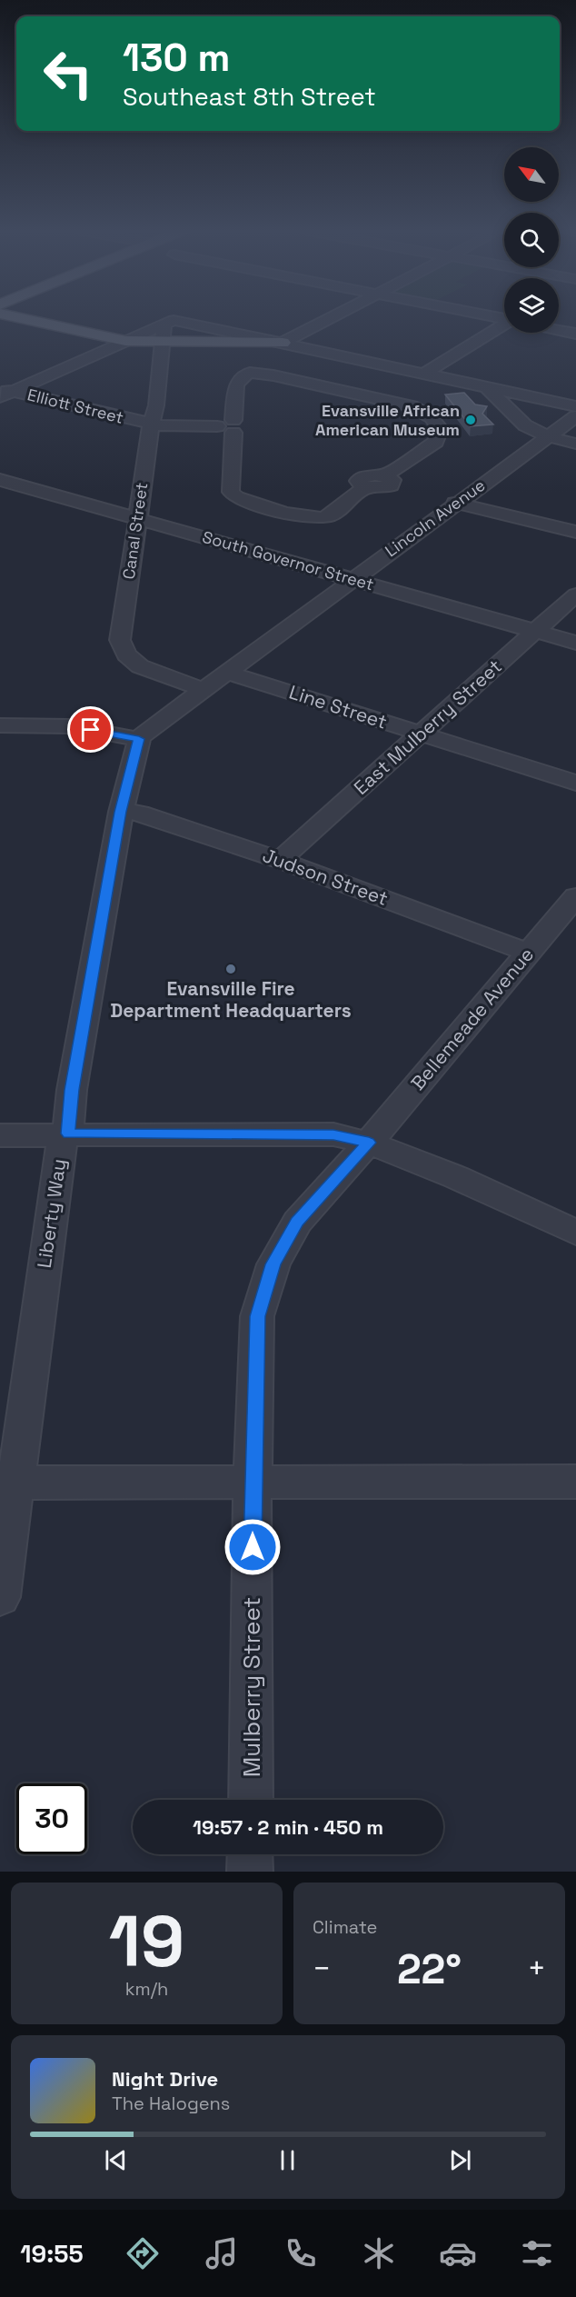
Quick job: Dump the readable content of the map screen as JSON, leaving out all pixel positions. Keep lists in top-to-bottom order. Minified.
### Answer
{"streets":{"street":["Elliott Street","Lincoln Avenue","Canal Street","South Governor Street","Line Street","East Mulberry Street","Judson Street","Bellemeade Avenue","Liberty Way","Mulberry Street"]},"crossings":[["Elliott Street","Canal Street"],["Lincoln Avenue","Canal Street"],["Lincoln Avenue","South Governor Street"],["Lincoln Avenue","Line Street"],["Lincoln Avenue","Liberty Way"],["Canal Street","South Governor Street"],["South Governor Street","East Mulberry Street"],["Line Street","East Mulberry Street"],["East Mulberry Street","Judson Street"],["Judson Street","Bellemeade Avenue"],["Judson Street","Liberty Way"],["Bellemeade Avenue","Mulberry Street"]],"places":["Evansville African American Museum","Evansville Fire Department Headquarters"],"north":"top left","page":{"turn":["130 m","Southeast 8th Street"],"limit":"30","trip":"19:57 · 2 min · 450 m","tile":[["19","km/h"],"Climate"],"heat":["−","22°","+"],"song":["Night Drive","The Halogens"],"tabs":"19:55"}}
